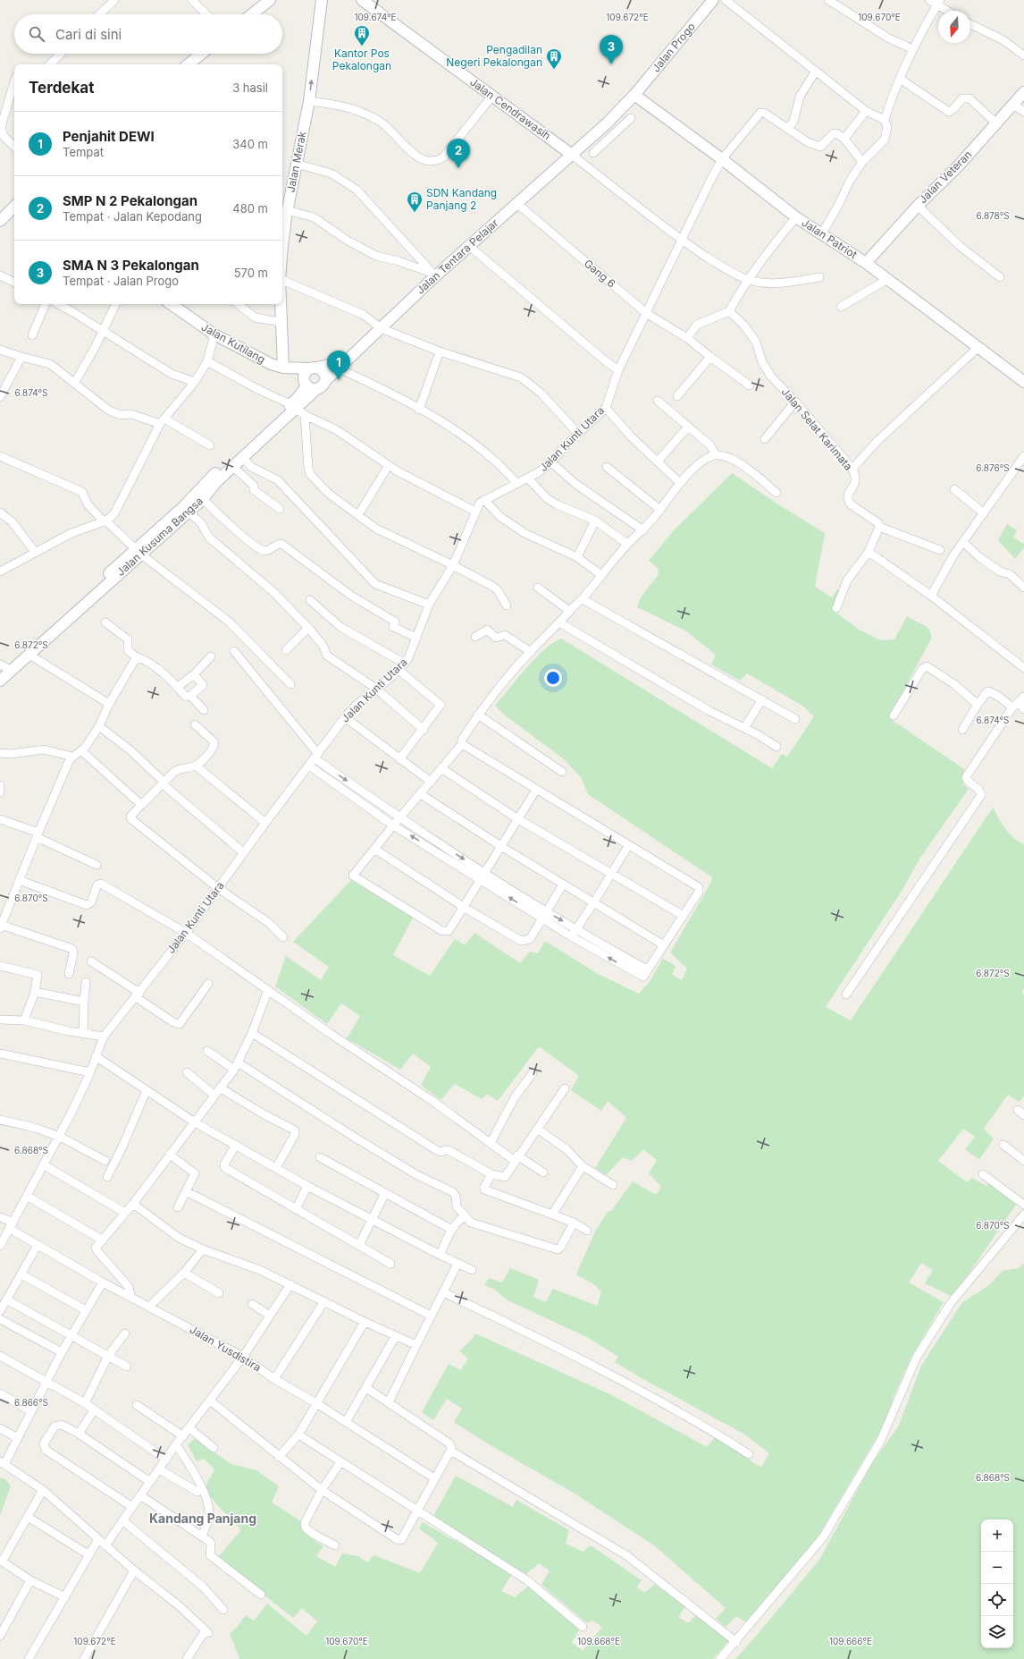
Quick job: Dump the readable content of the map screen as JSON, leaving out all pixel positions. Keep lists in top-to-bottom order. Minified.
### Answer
{"streets":{"street":["Jalan Progo","Jalan Cendrawasih","Jalan Merak","Jalan Veteran","Jalan Patriot","Jalan Tentara Pelajar","Gang 6","Jalan Kutilang","Jalan Selat Karimata","Jalan Kunti Utara","Jalan Kusuma Bangsa","Jalan Yusdistira"]},"crossings":[["Jalan Progo","Jalan Patriot"],["Jalan Progo","Jalan Tentara Pelajar"],["Jalan Cendrawasih","Jalan Tentara Pelajar"],["Jalan Merak","Jalan Kutilang"],["Jalan Veteran","Jalan Patriot"],["Jalan Patriot","Jalan Tentara Pelajar"],["Jalan Patriot","Jalan Kunti Utara"],["Jalan Tentara Pelajar","Gang 6"],["Jalan Tentara Pelajar","Jalan Kutilang"],["Jalan Tentara Pelajar","Jalan Kusuma Bangsa"],["Gang 6","Jalan Kunti Utara"],["Jalan Kutilang","Jalan Kusuma Bangsa"],["Jalan Kunti Utara","Jalan Yusdistira"]],"districts":["Kandang Panjang"],"places":{"building":["Kantor Pos Pekalongan","Pengadilan Negeri Pekalongan","SDN Kandang Panjang 2"]},"north":"bottom","page":{"search":"Cari di sini","pins":["3","2","1"],"heading":["Terdekat","3 hasil"],"list":[{"mark":"1","name":"Penjahit DEWI","note":"Tempat","value":"340 m"},{"mark":"2","name":"SMP N 2 Pekalongan","note":"Tempat · Jalan Kepodang","value":"480 m"},{"mark":"3","name":"SMA N 3 Pekalongan","note":"Tempat · Jalan Progo","value":"570 m"}],"map_buttons":["+","−"]},"coordinates":["109.674°E","109.672°E","109.670°E","6.878°S","6.874°S","6.876°S","6.872°S","6.870°S","6.868°S","6.866°S","109.668°E","109.666°E"]}
